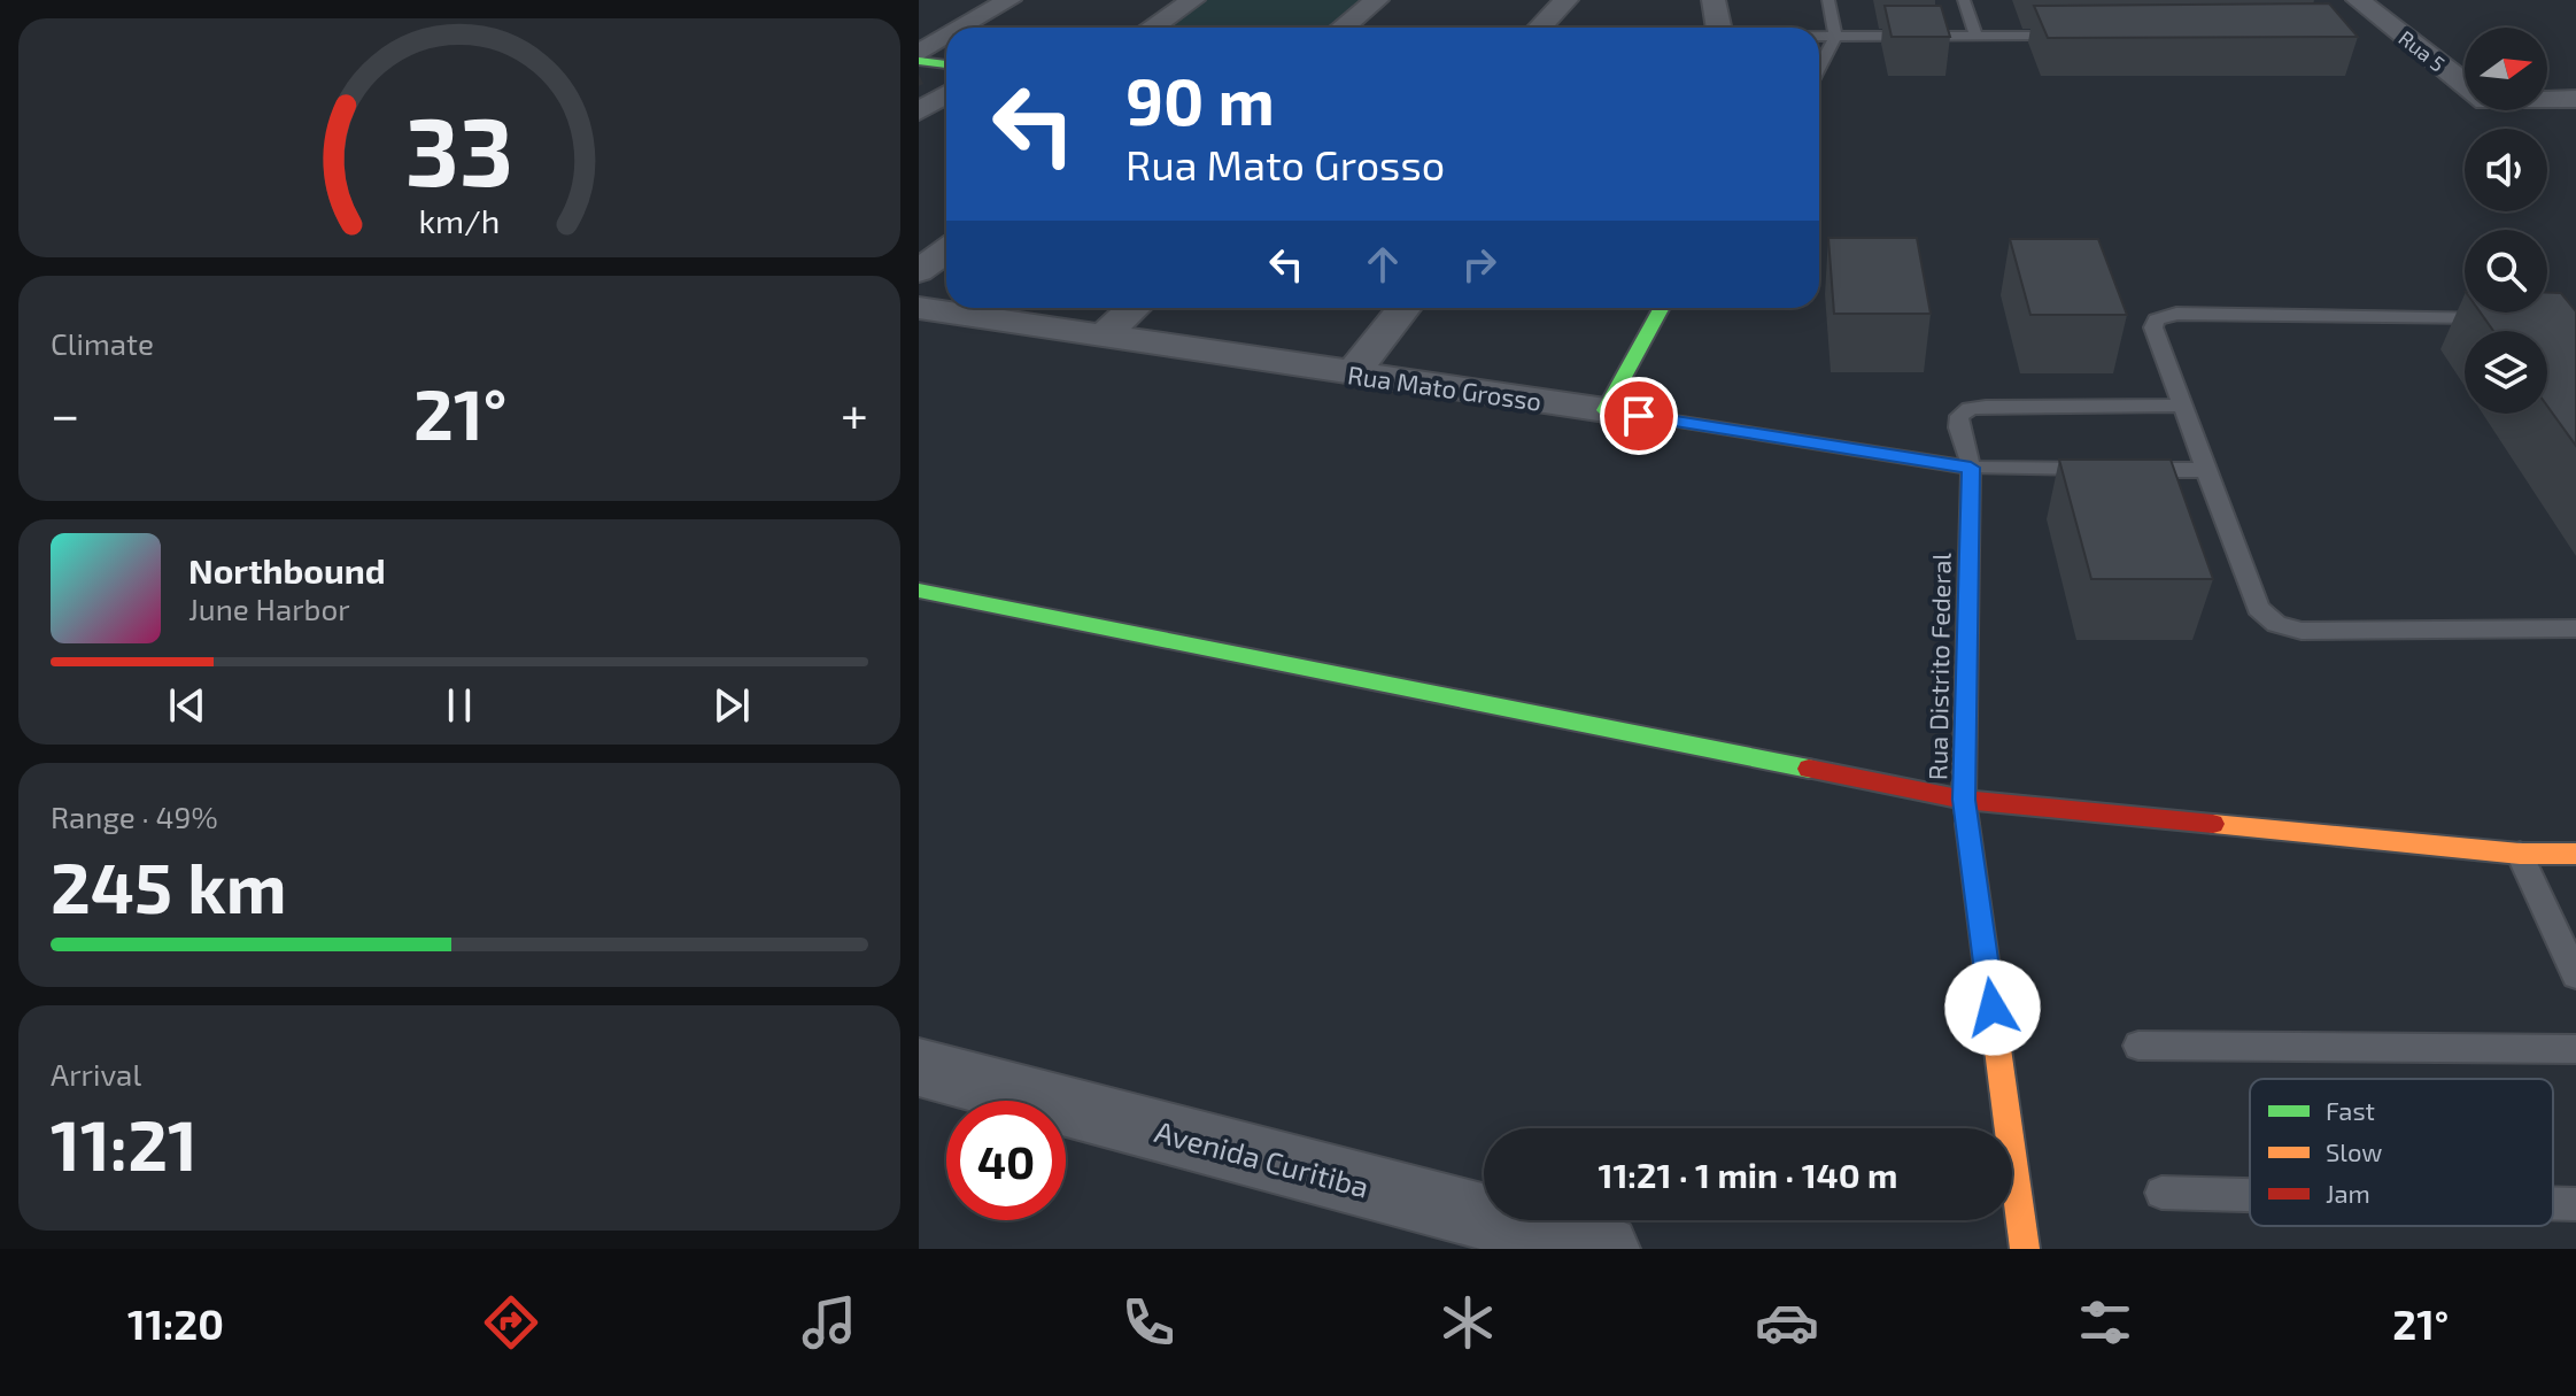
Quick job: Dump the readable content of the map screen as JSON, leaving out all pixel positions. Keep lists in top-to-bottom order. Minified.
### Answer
{"streets":{"street":["Rua 5","Rua Mato Grosso","Rua Distrito Federal","Avenida Curitiba"]},"crossings":[["Rua Mato Grosso","Rua Distrito Federal"]],"legend":["Fast","Slow","Jam"],"north":"right","page":{"turn":["90 m","Rua Mato Grosso"],"tile":["Climate",["Range · 49%","245 km"],["Arrival","11:21"]],"heat":["−","21°","+"],"song":["Northbound","June Harbor"],"limit":"40","trip":"11:21 · 1 min · 140 m","tabs":["11:20","21°"],"gauge":["33","km/h"]}}
